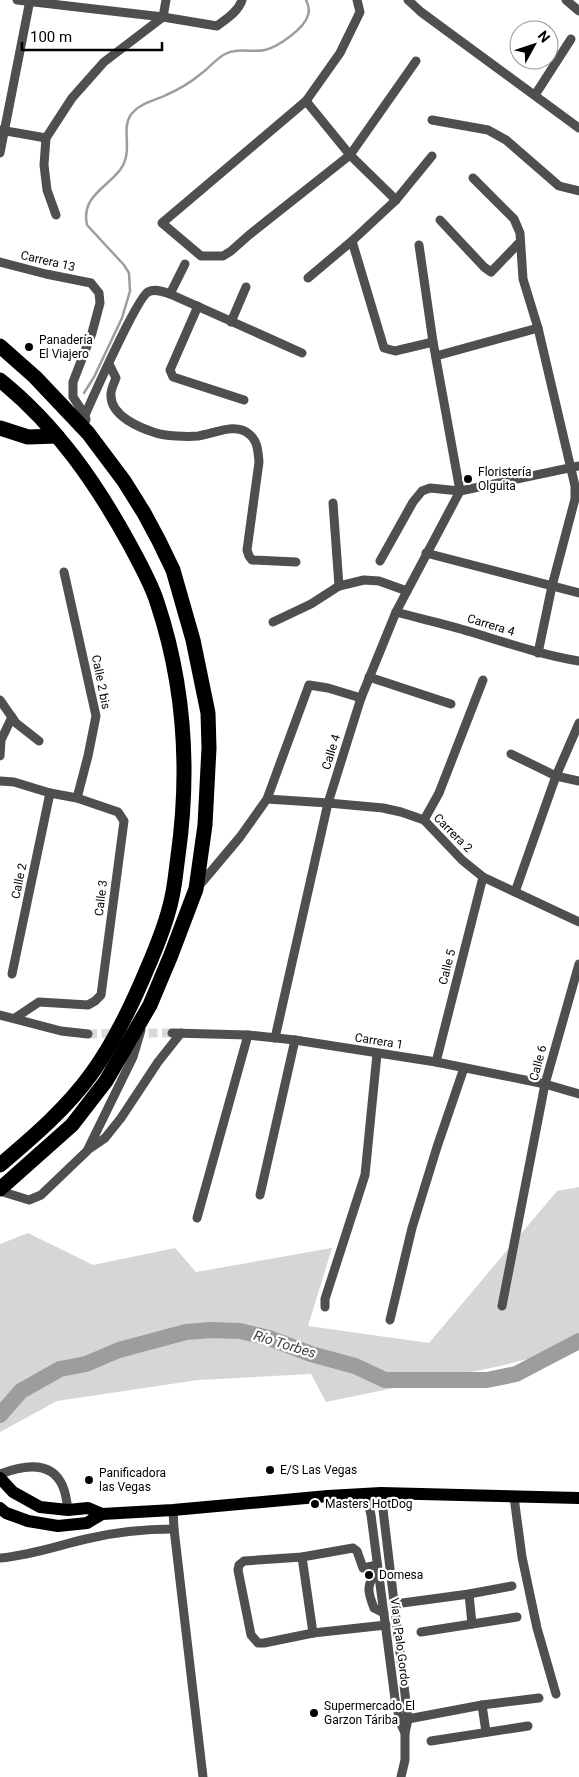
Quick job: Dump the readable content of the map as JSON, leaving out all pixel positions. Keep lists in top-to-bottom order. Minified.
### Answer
{"streets":{"street":["Carrera 13","Carrera 4","Calle 2 bis","Calle 4","Carrera 2","Calle 2","Calle 3","Calle 5","Carrera 1","Calle 6","Vía a Palo Gordo"]},"crossings":[["Carrera 4","Calle 4"],["Calle 2 bis","Calle 3"],["Calle 4","Carrera 2"],["Calle 4","Carrera 1"],["Carrera 2","Calle 5"],["Calle 2","Calle 3"],["Calle 5","Carrera 1"],["Carrera 1","Calle 6"]],"water":["Río Torbes"],"places":["Panadería El Viajero","Floristería Olguita","E/S Las Vegas","Panificadora las Vegas","Masters HotDog","Domesa","Supermercado El Garzon Táriba"],"scale_bar":"100 m","north":"top right"}
